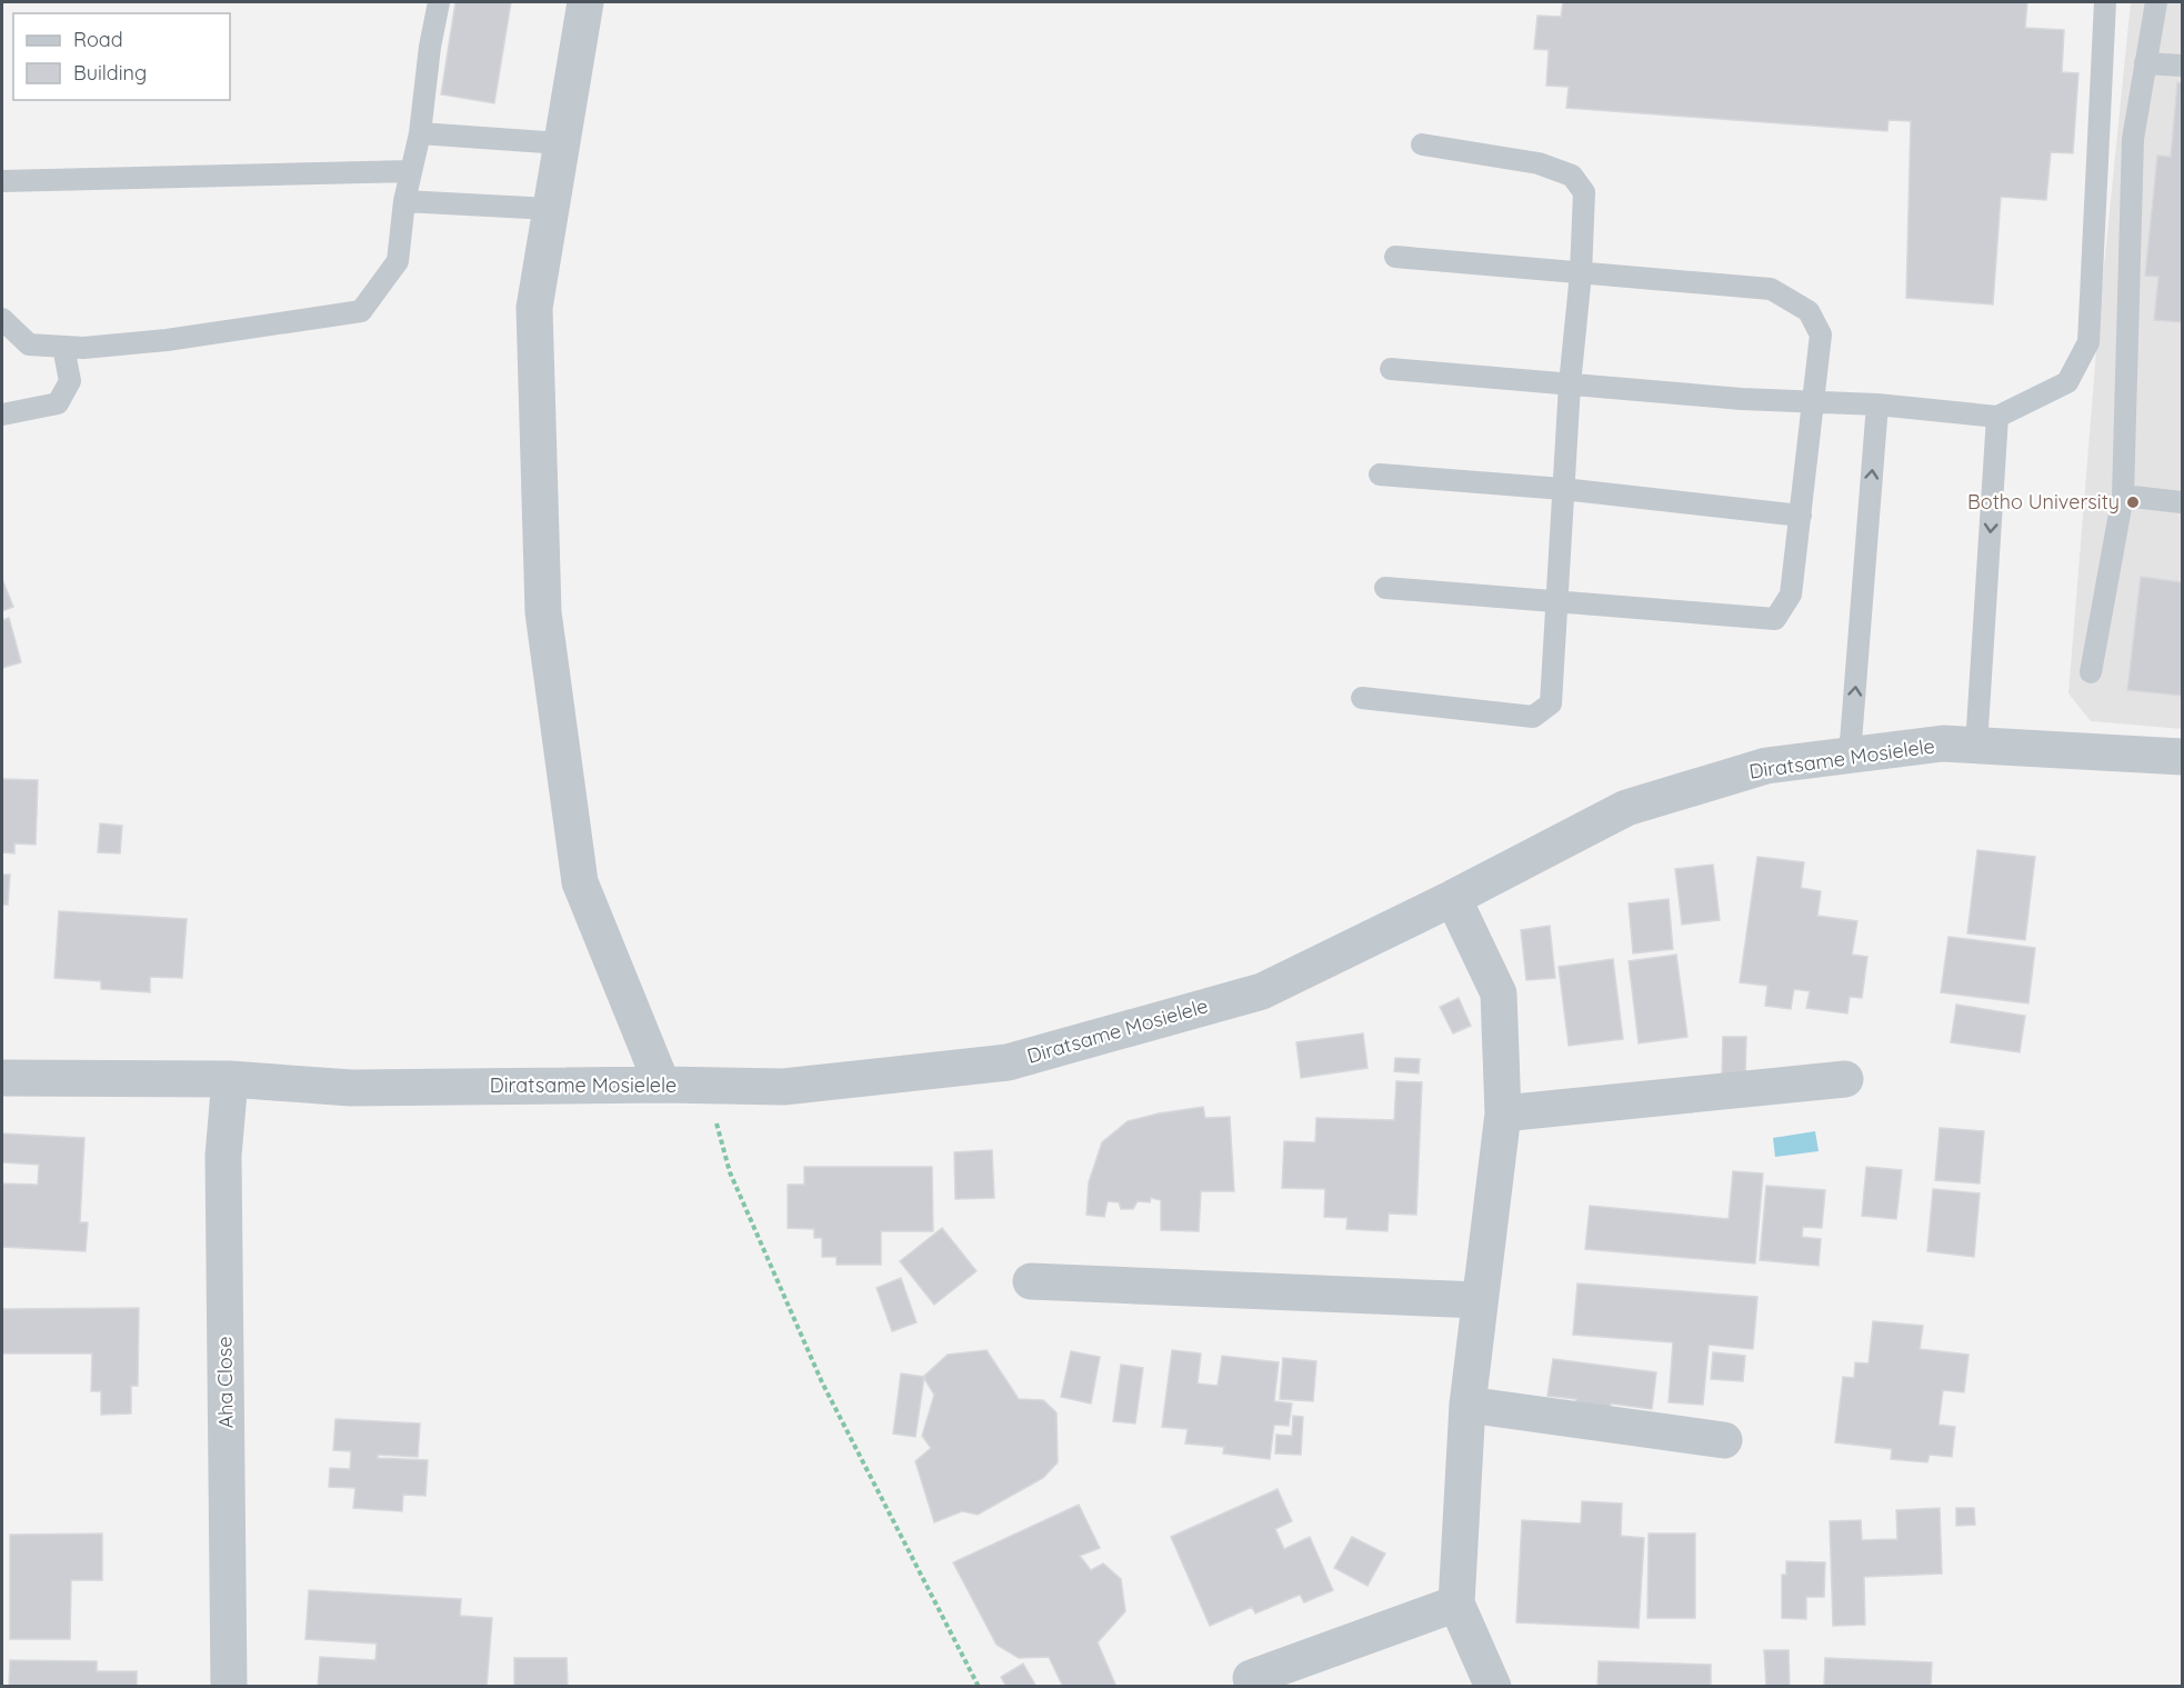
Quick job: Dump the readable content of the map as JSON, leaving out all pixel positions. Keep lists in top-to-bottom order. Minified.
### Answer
{"streets":{"street":["Diratsame Mosielele","Aha Close"]},"crossings":[["Diratsame Mosielele","Aha Close"]],"places":["Botho University"],"legend":["Road","Building"]}
